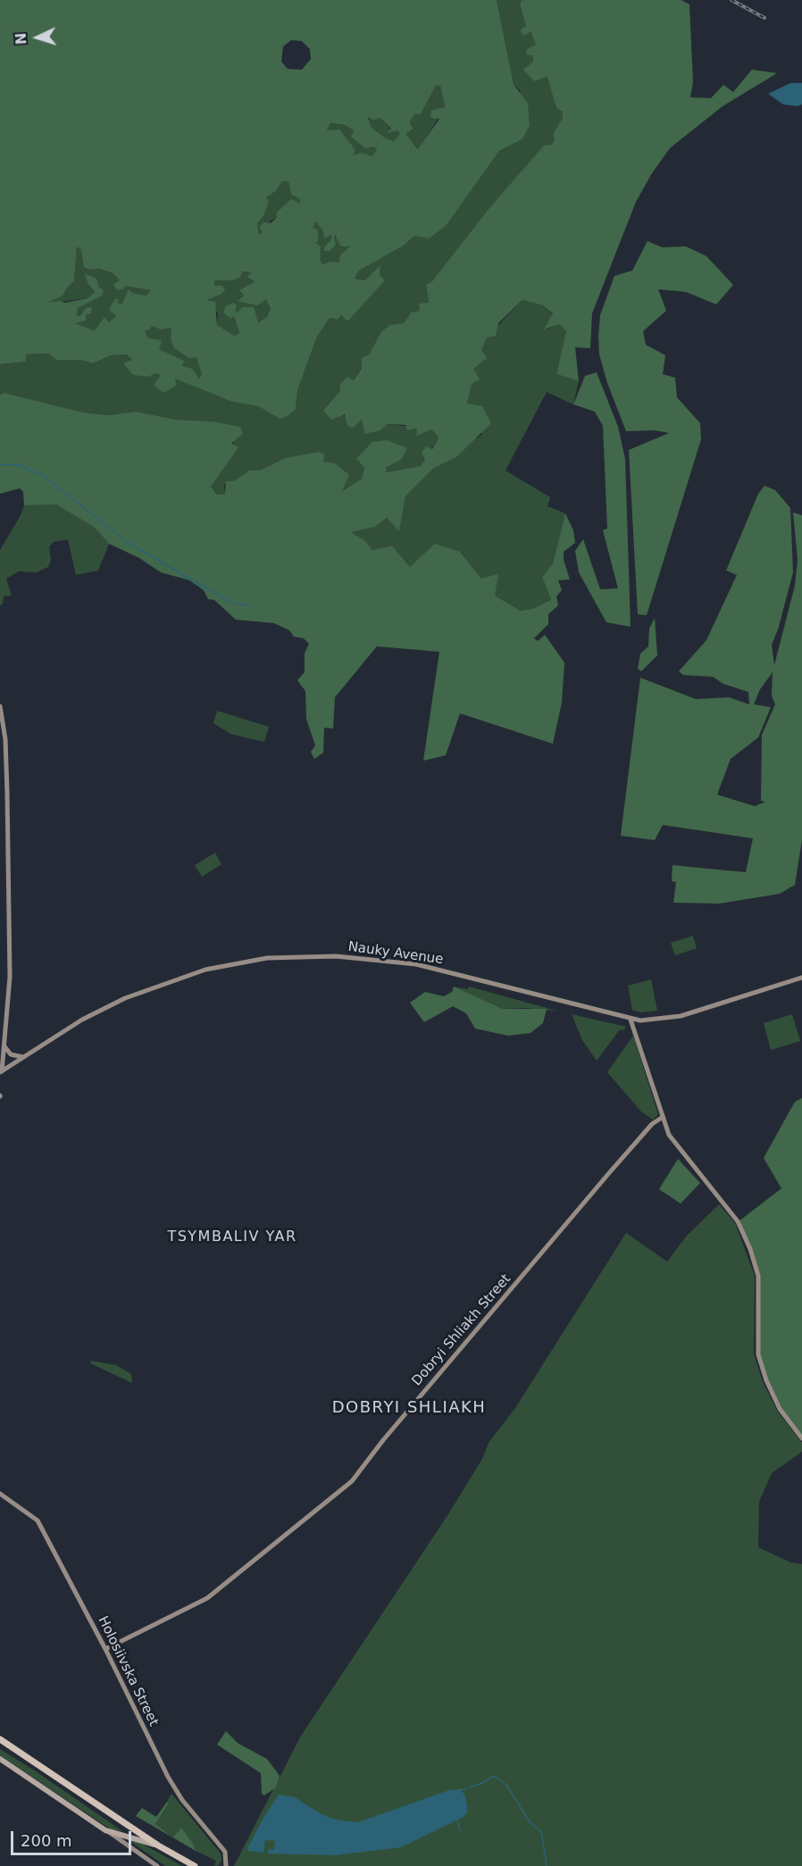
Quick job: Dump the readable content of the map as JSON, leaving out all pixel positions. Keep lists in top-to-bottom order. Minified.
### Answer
{"streets":{"street":["Nauky Avenue","Dobryi Shliakh Street","Holosiivska Street"]},"crossings":[["Dobryi Shliakh Street","Holosiivska Street"]],"districts":["TSYMBALIV YAR","DOBRYI SHLIAKH"],"scale_bar":"200 m","north":"left"}
